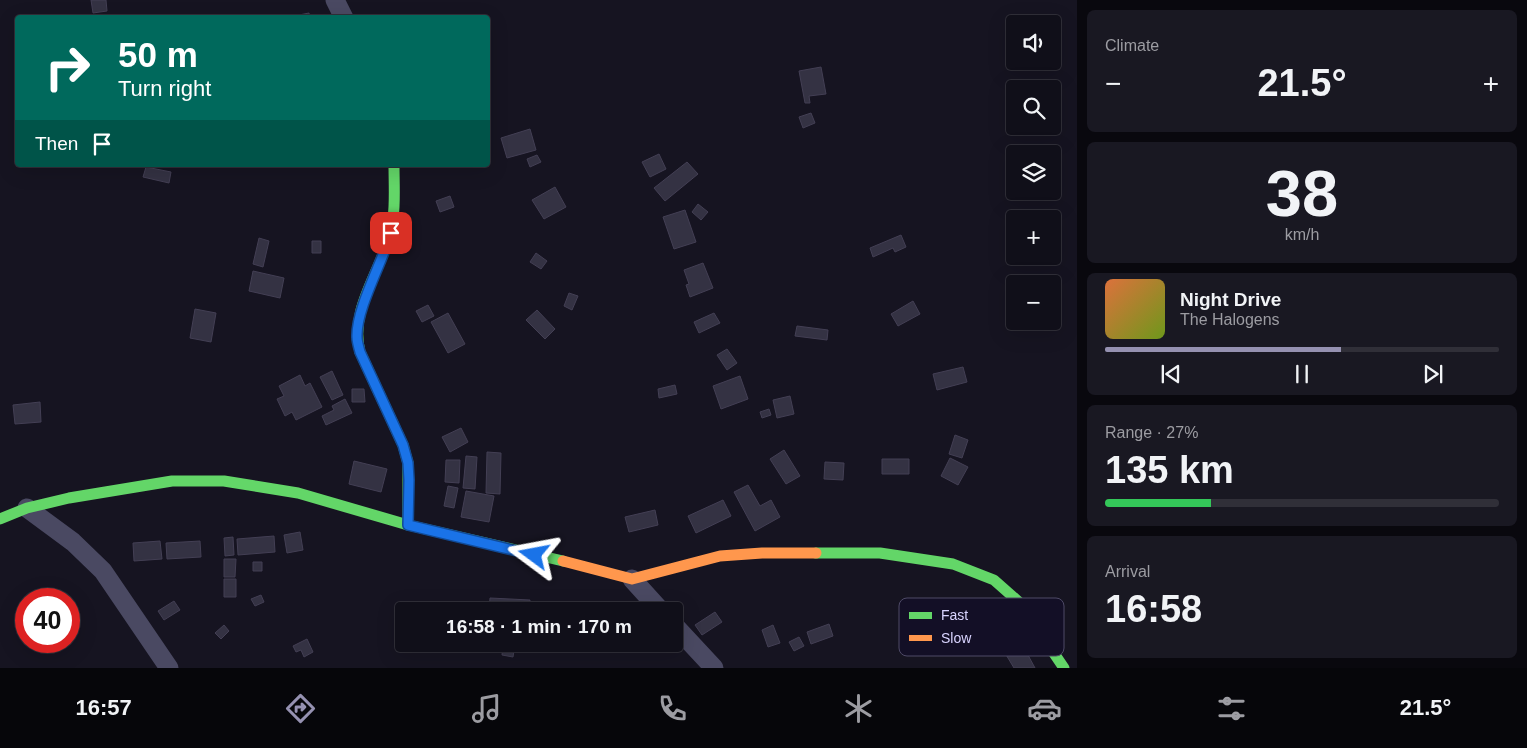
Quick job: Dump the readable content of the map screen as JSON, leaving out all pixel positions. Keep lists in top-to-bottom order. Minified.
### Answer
{"legend":["Fast","Slow"],"page":{"tile":["Climate",["38","km/h"],["Range · 27%","135 km"],["Arrival","16:58"]],"map_buttons":["+","−"],"turn":["50 m","Turn right"],"heat":["−","21.5°","+"],"then":"Then","song":["Night Drive","The Halogens"],"limit":"40","trip":"16:58 · 1 min · 170 m","tabs":["16:57","21.5°"]}}
